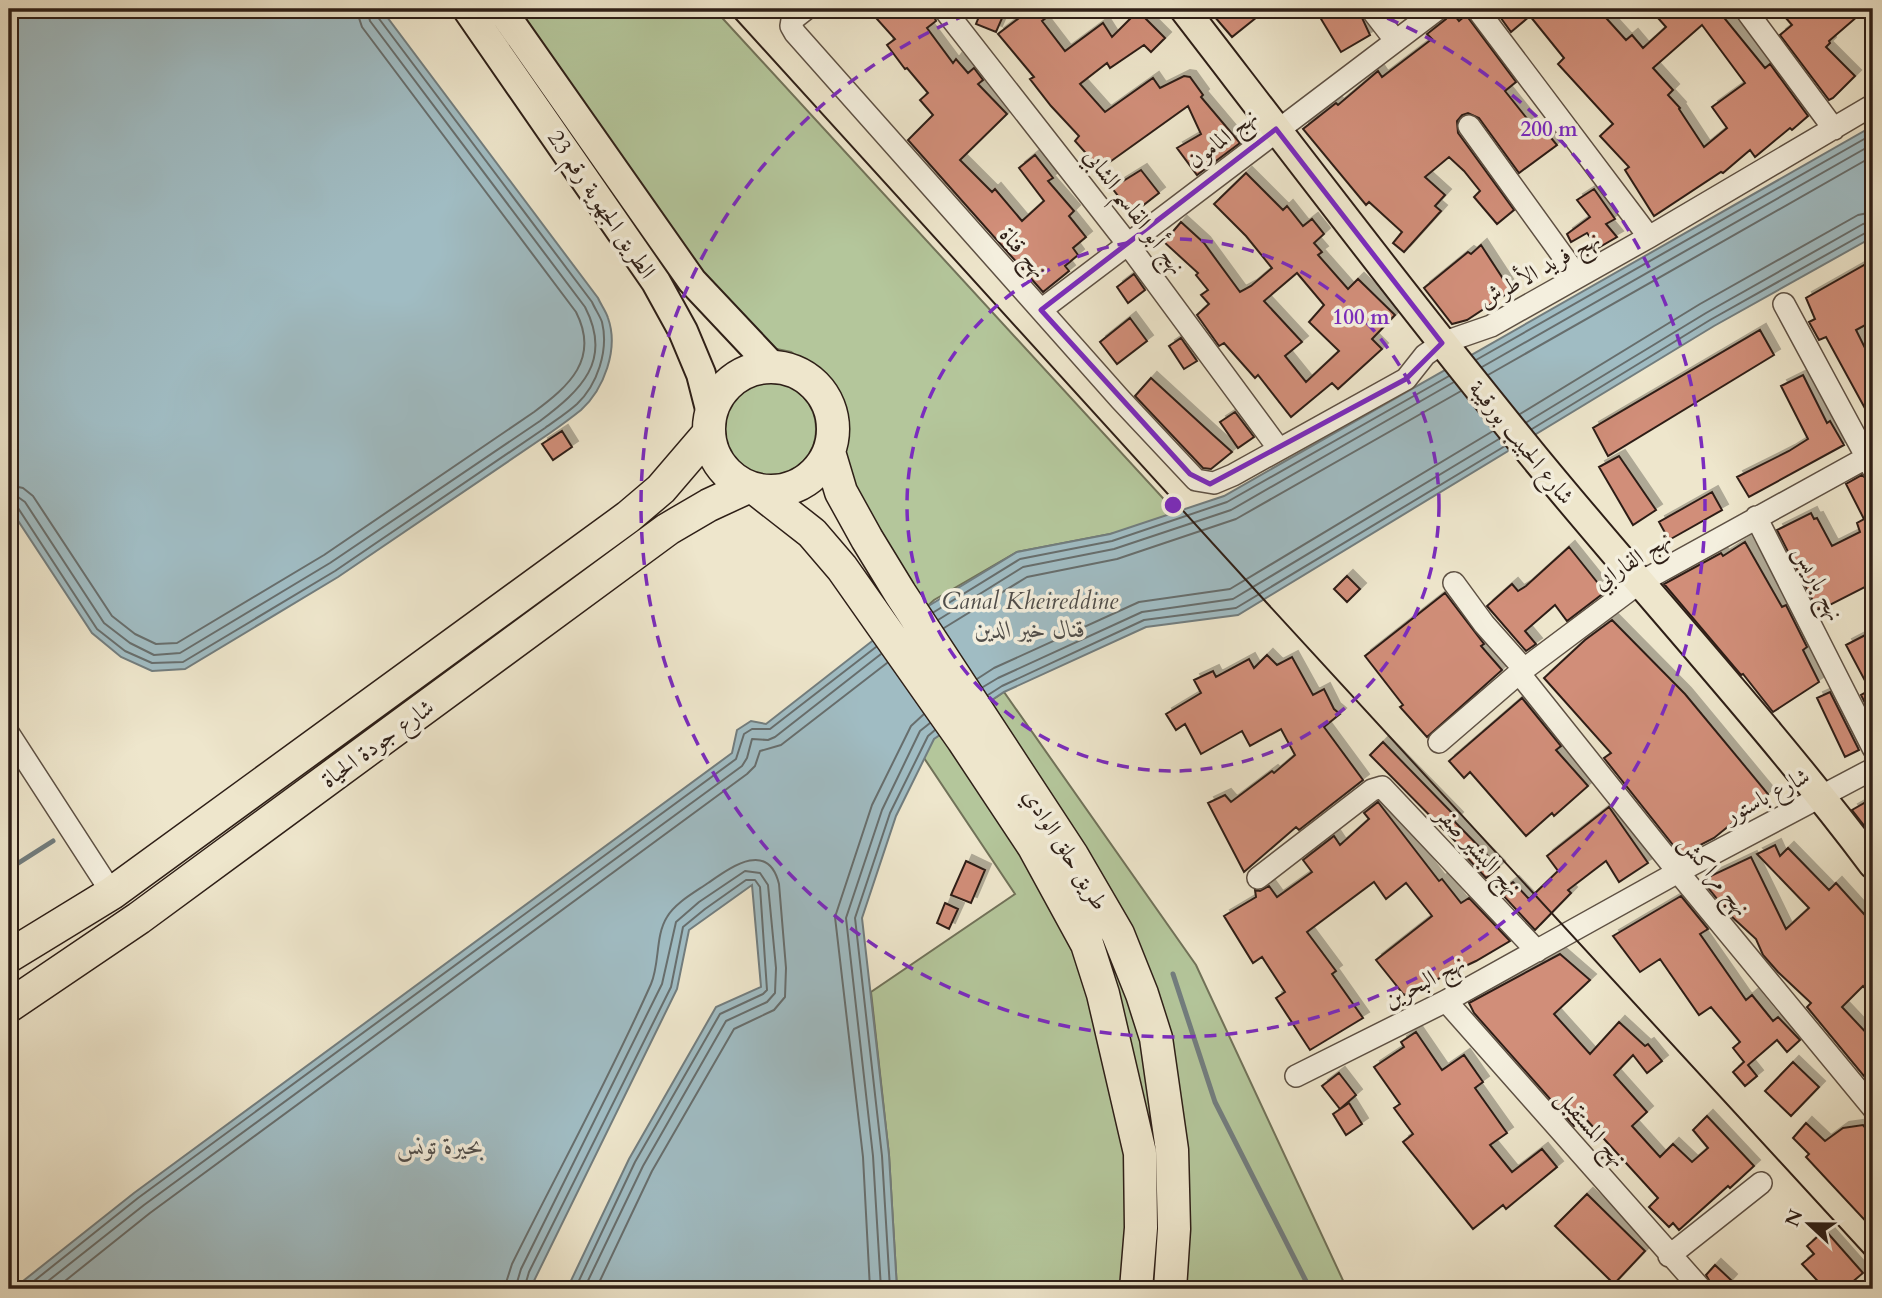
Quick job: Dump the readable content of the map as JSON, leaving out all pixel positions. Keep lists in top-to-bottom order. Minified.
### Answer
{"streets":{"highway":["الطريق الجهوية رقم 23","شارع جودة الحياة","طريق حلق الوادي"],"main road":["شارع الحبيب بورقيبة"],"street":["نهج المامون","نهج أبو القاسم الشابي","نهج قناة","نهج فريد الأطرش","نهج الفارابي","نهج باريس","شارع باستور","نهج البشير صفر","نهج مراكش","نهج البحرين","نهج المستقبل"]},"crossings":[["نهج المامون","نهج أبو القاسم الشابي"],["نهج المامون","نهج قناة"],["نهج المامون","شارع الحبيب بورقيبة"],["الطريق الجهوية رقم 23","شارع جودة الحياة"],["الطريق الجهوية رقم 23","طريق حلق الوادي"],["نهج أبو القاسم الشابي","نهج فريد الأطرش"],["نهج قناة","نهج فريد الأطرش"],["نهج فريد الأطرش","شارع الحبيب بورقيبة"],["شارع الحبيب بورقيبة","نهج الفارابي"],["شارع الحبيب بورقيبة","شارع باستور"],["نهج الفارابي","نهج باريس"],["نهج الفارابي","نهج مراكش"],["شارع جودة الحياة","طريق حلق الوادي"],["شارع باستور","نهج مراكش"],["شارع باستور","نهج البحرين"],["نهج البشير صفر","نهج البحرين"],["نهج البحرين","نهج المستقبل"]],"water":["Canal Kheireddine قنال خير الدين","بحيرة تونس"],"north":"left","rings":["200 m","100 m"]}
